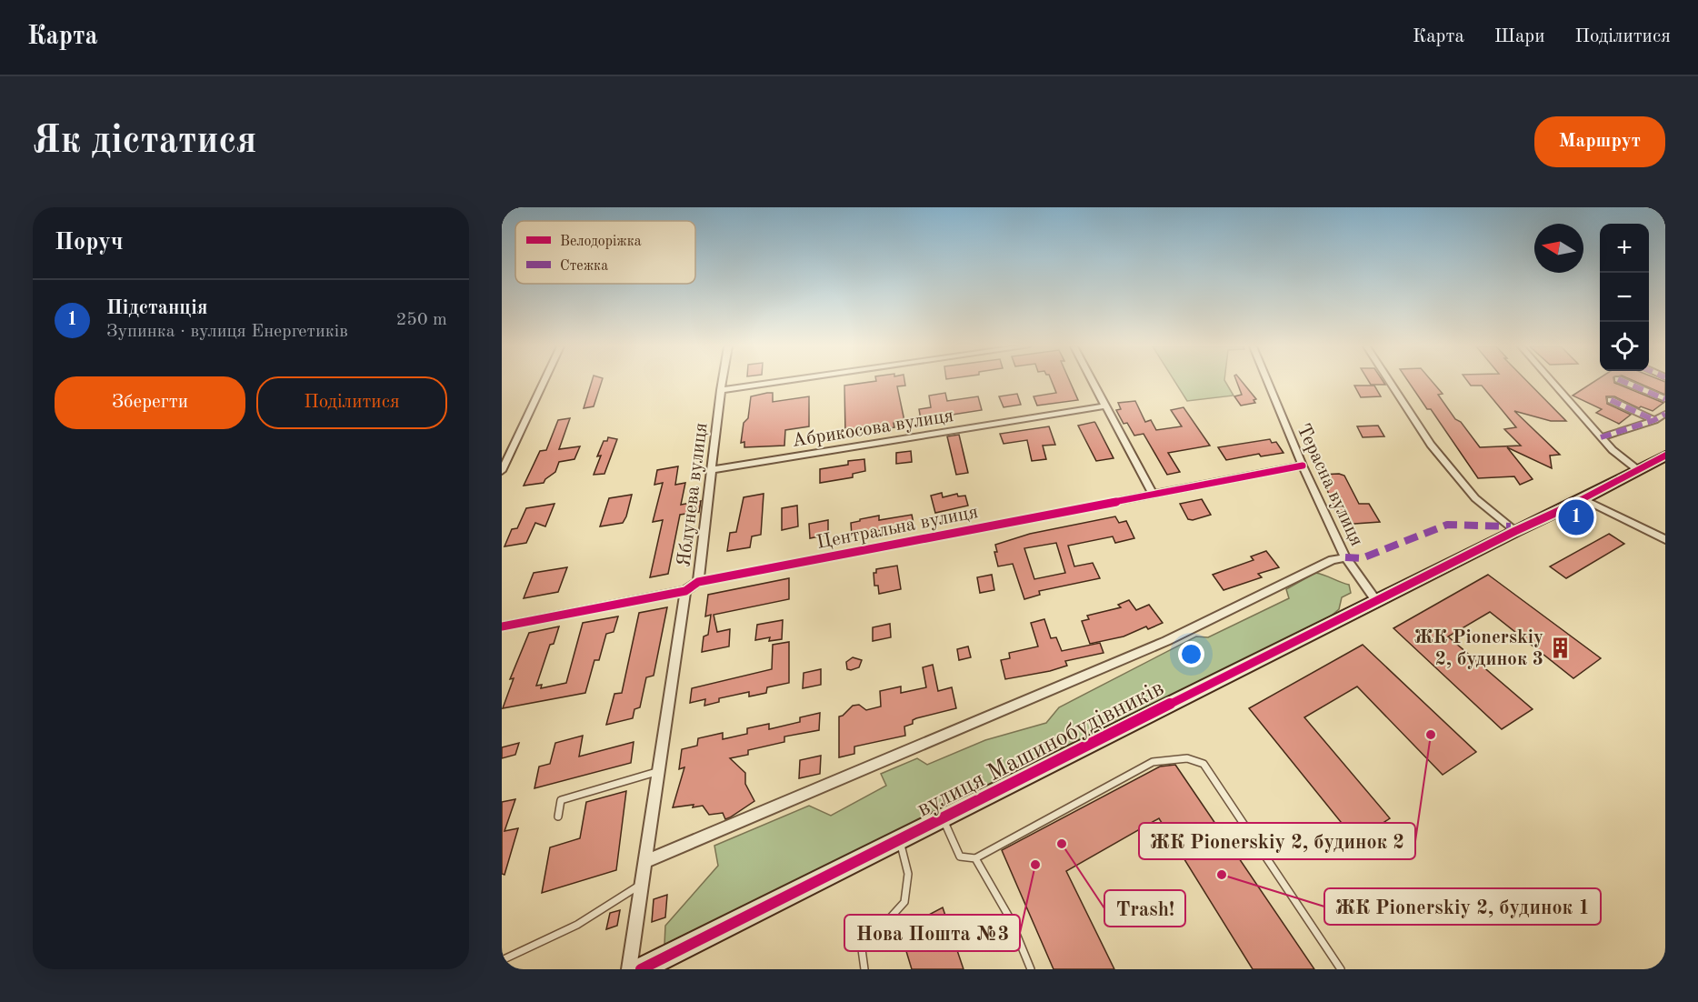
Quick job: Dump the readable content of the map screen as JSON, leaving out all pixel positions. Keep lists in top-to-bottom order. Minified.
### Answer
{"streets":{"street":["Абрикосова вулиця","Терасна вулиця","Яблунева вулиця","Центральна вулиця","вулиця Машинобудівників"]},"crossings":[["Абрикосова вулиця","Яблунева вулиця"],["Терасна вулиця","Центральна вулиця"],["Терасна вулиця","вулиця Машинобудівників"],["Яблунева вулиця","Центральна вулиця"]],"places":{"building":["ЖК Pionerskiy 2, будинок 3"],"other":["ЖК Pionerskiy 2, будинок 2","Trash!","Нова Пошта №3","ЖК Pionerskiy 2, будинок 1"]},"legend":["Велодоріжка","Стежка"],"north":"left","page":{"header":"Карта","nav":["Карта","Шари","Поділитися"],"buttons":["Маршрут",["Зберегти","Поділитися"]],"title":"Як дістатися","heading":"Поруч","map_buttons":["+","−"],"list":[{"mark":"1","name":"Підстанція","note":"Зупинка · вулиця Енергетиків","value":"250 m"}],"pins":"1"}}
